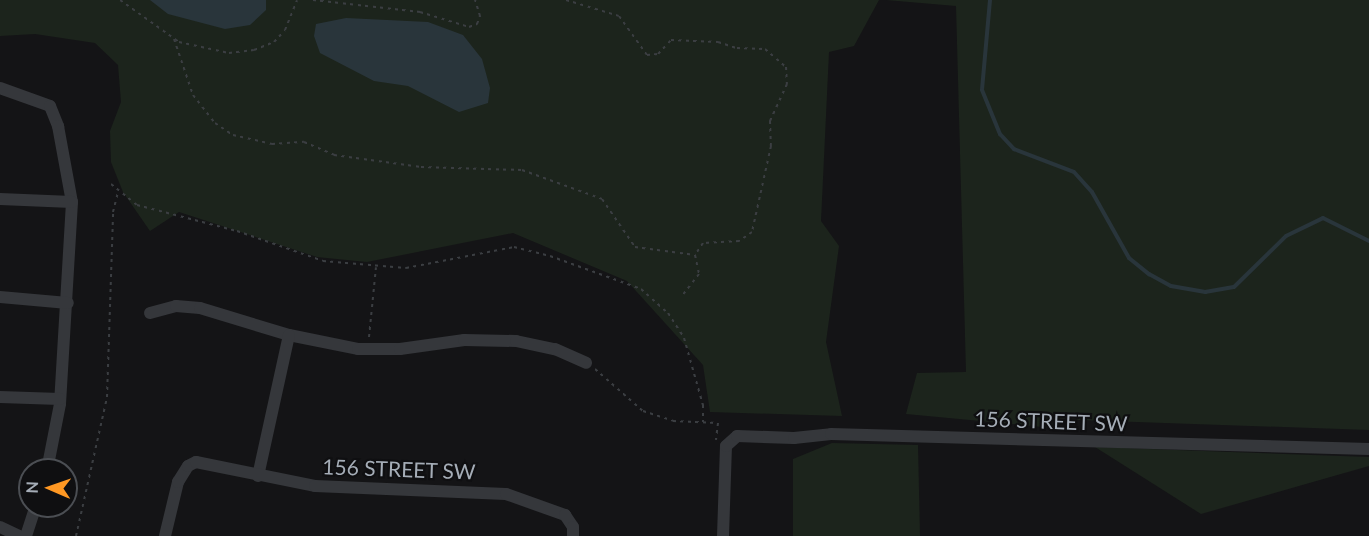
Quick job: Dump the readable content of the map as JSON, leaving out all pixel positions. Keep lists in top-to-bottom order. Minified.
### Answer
{"streets":{"street":["156 STREET SW"]},"north":"left"}
